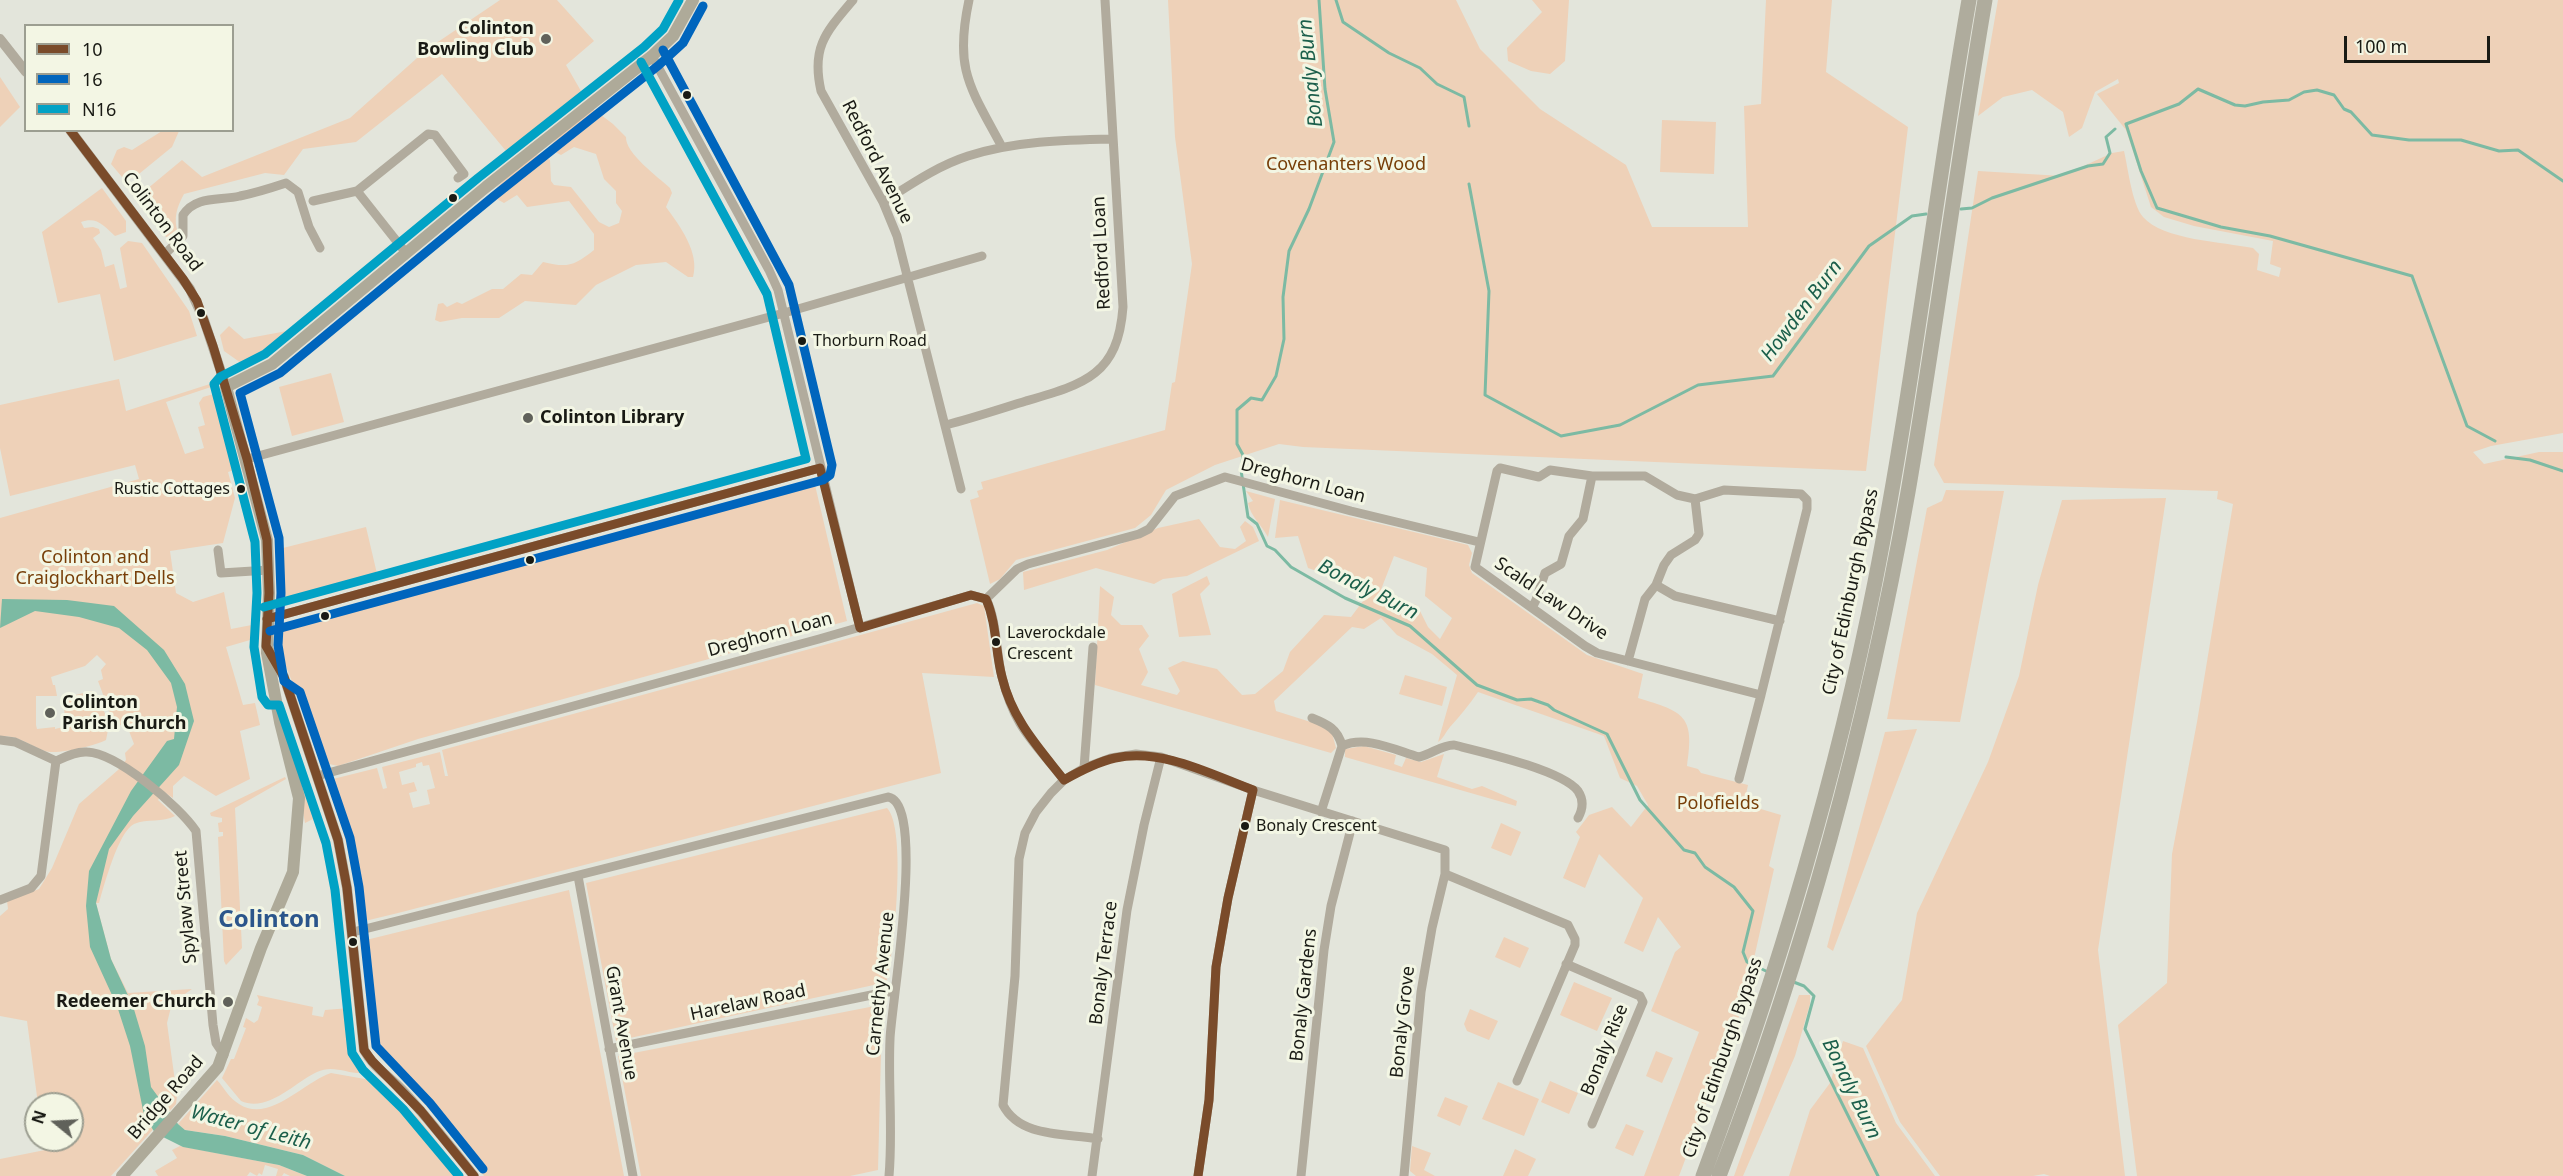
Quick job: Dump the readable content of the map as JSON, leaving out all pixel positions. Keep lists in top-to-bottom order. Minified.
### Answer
{"streets":{"highway":["City of Edinburgh Bypass"],"main road":["Colinton Road","Bridge Road"],"street":["Redford Avenue","Redford Loan","Dreghorn Loan","Scald Law Drive","Spylaw Street","Bonaly Terrace","Carnethy Avenue","Bonaly Gardens","Harelaw Road","Bonaly Grove","Grant Avenue","Bonaly Rise"]},"crossings":[["Redford Avenue","Redford Loan"],["Colinton Road","Bridge Road"],["Dreghorn Loan","Scald Law Drive"],["Spylaw Street","Bridge Road"],["Carnethy Avenue","Harelaw Road"],["Carnethy Avenue","Grant Avenue"],["Harelaw Road","Grant Avenue"]],"districts":["Colinton"],"water":["Bonaly Burn","Howden Burn","Water of Leith"],"parks":["Covenanters Wood","Colinton and Craiglockhart Dells","Polofields"],"places":["Colinton Bowling Club","Thorburn Road","Colinton Library","Rustic Cottages","Laverockdale Crescent","Colinton Parish Church","Bonaly Crescent","Redeemer Church"],"lines":["transit line N16","transit line 16","transit line 10"],"legend":["10","16","N16"],"scale_bar":"100 m","north":"left"}
